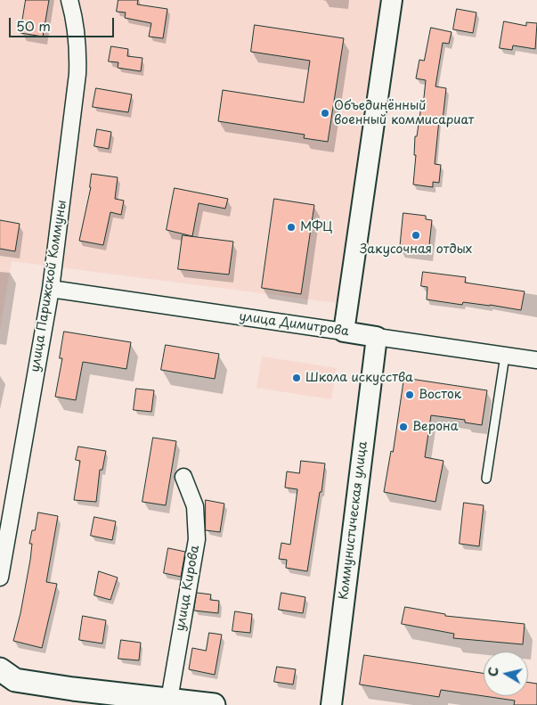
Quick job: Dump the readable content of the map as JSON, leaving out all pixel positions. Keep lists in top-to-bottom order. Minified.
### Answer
{"streets":{"street":["улица Парижской Коммуны","улица Димитрова","Коммунистическая улица","улица Кирова"]},"crossings":[["улица Парижской Коммуны","улица Димитрова"],["улица Димитрова","Коммунистическая улица"]],"places":["Объединённый военный коммисариат","МФЦ","Закусочная отдых","Школа искусства","Восток","Верона"],"scale_bar":"50 m","north":"left"}
